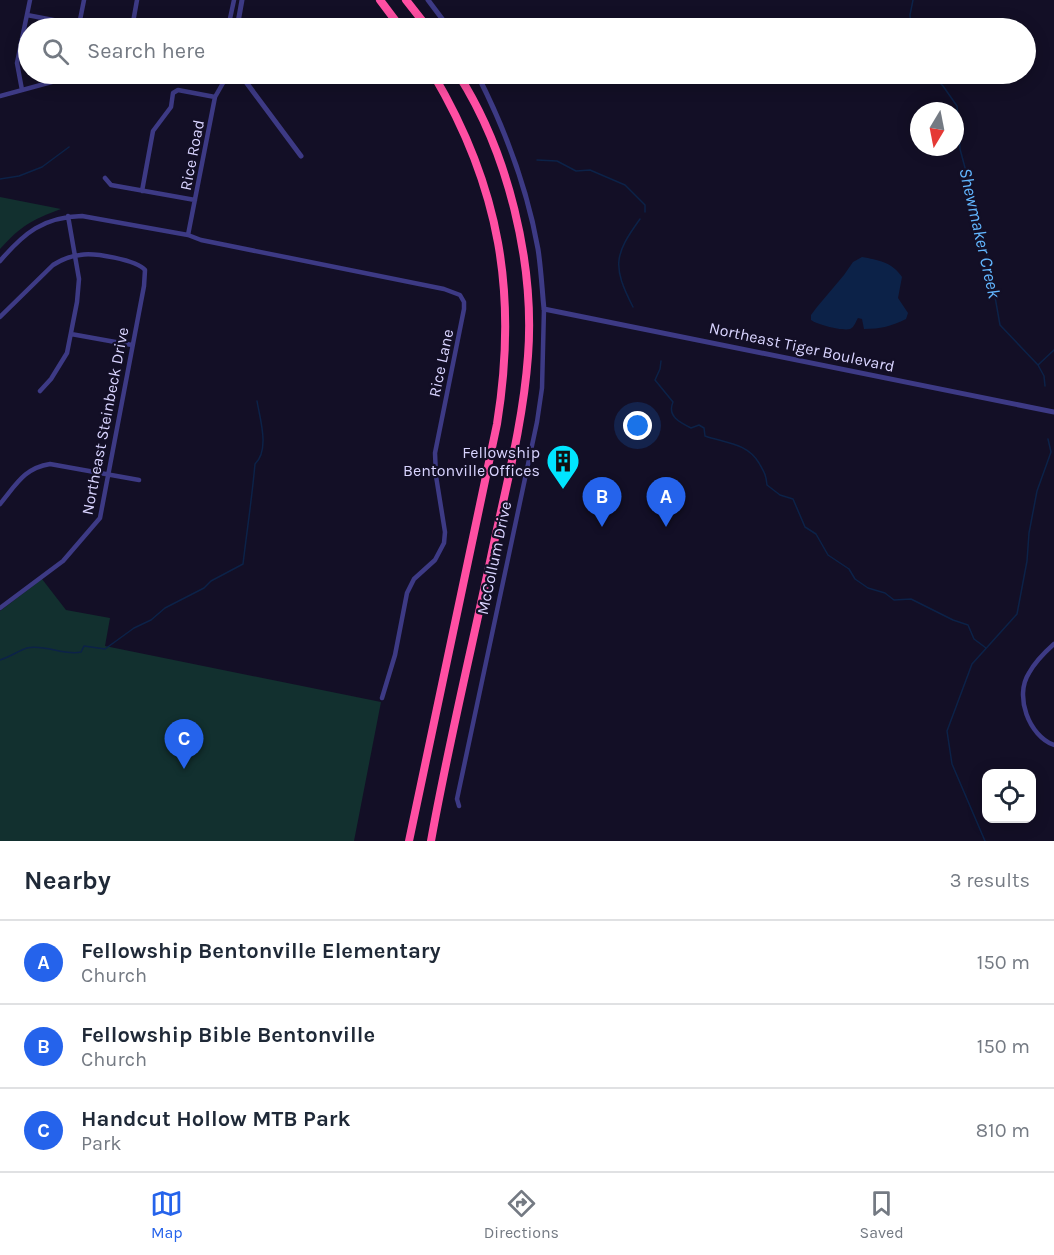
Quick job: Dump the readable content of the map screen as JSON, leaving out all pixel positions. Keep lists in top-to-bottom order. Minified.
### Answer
{"streets":{"street":["Rice Road","Northeast Tiger Boulevard","Rice Lane","Northeast Steinbeck Drive","McCollum Drive"]},"crossings":[["Rice Road","Rice Lane"],["Northeast Tiger Boulevard","McCollum Drive"]],"water":["Shewmaker Creek"],"places":{"building":["Fellowship Bentonville Offices"]},"north":"bottom","page":{"search":"Search here","pins":["A","B","C"],"heading":["Nearby","3 results"],"list":[{"mark":"A","name":"Fellowship Bentonville Elementary","note":"Church","value":"150 m"},{"mark":"B","name":"Fellowship Bible Bentonville","note":"Church","value":"150 m"},{"mark":"C","name":"Handcut Hollow MTB Park","note":"Park","value":"810 m"}],"nav":["Map","Directions","Saved"]}}
